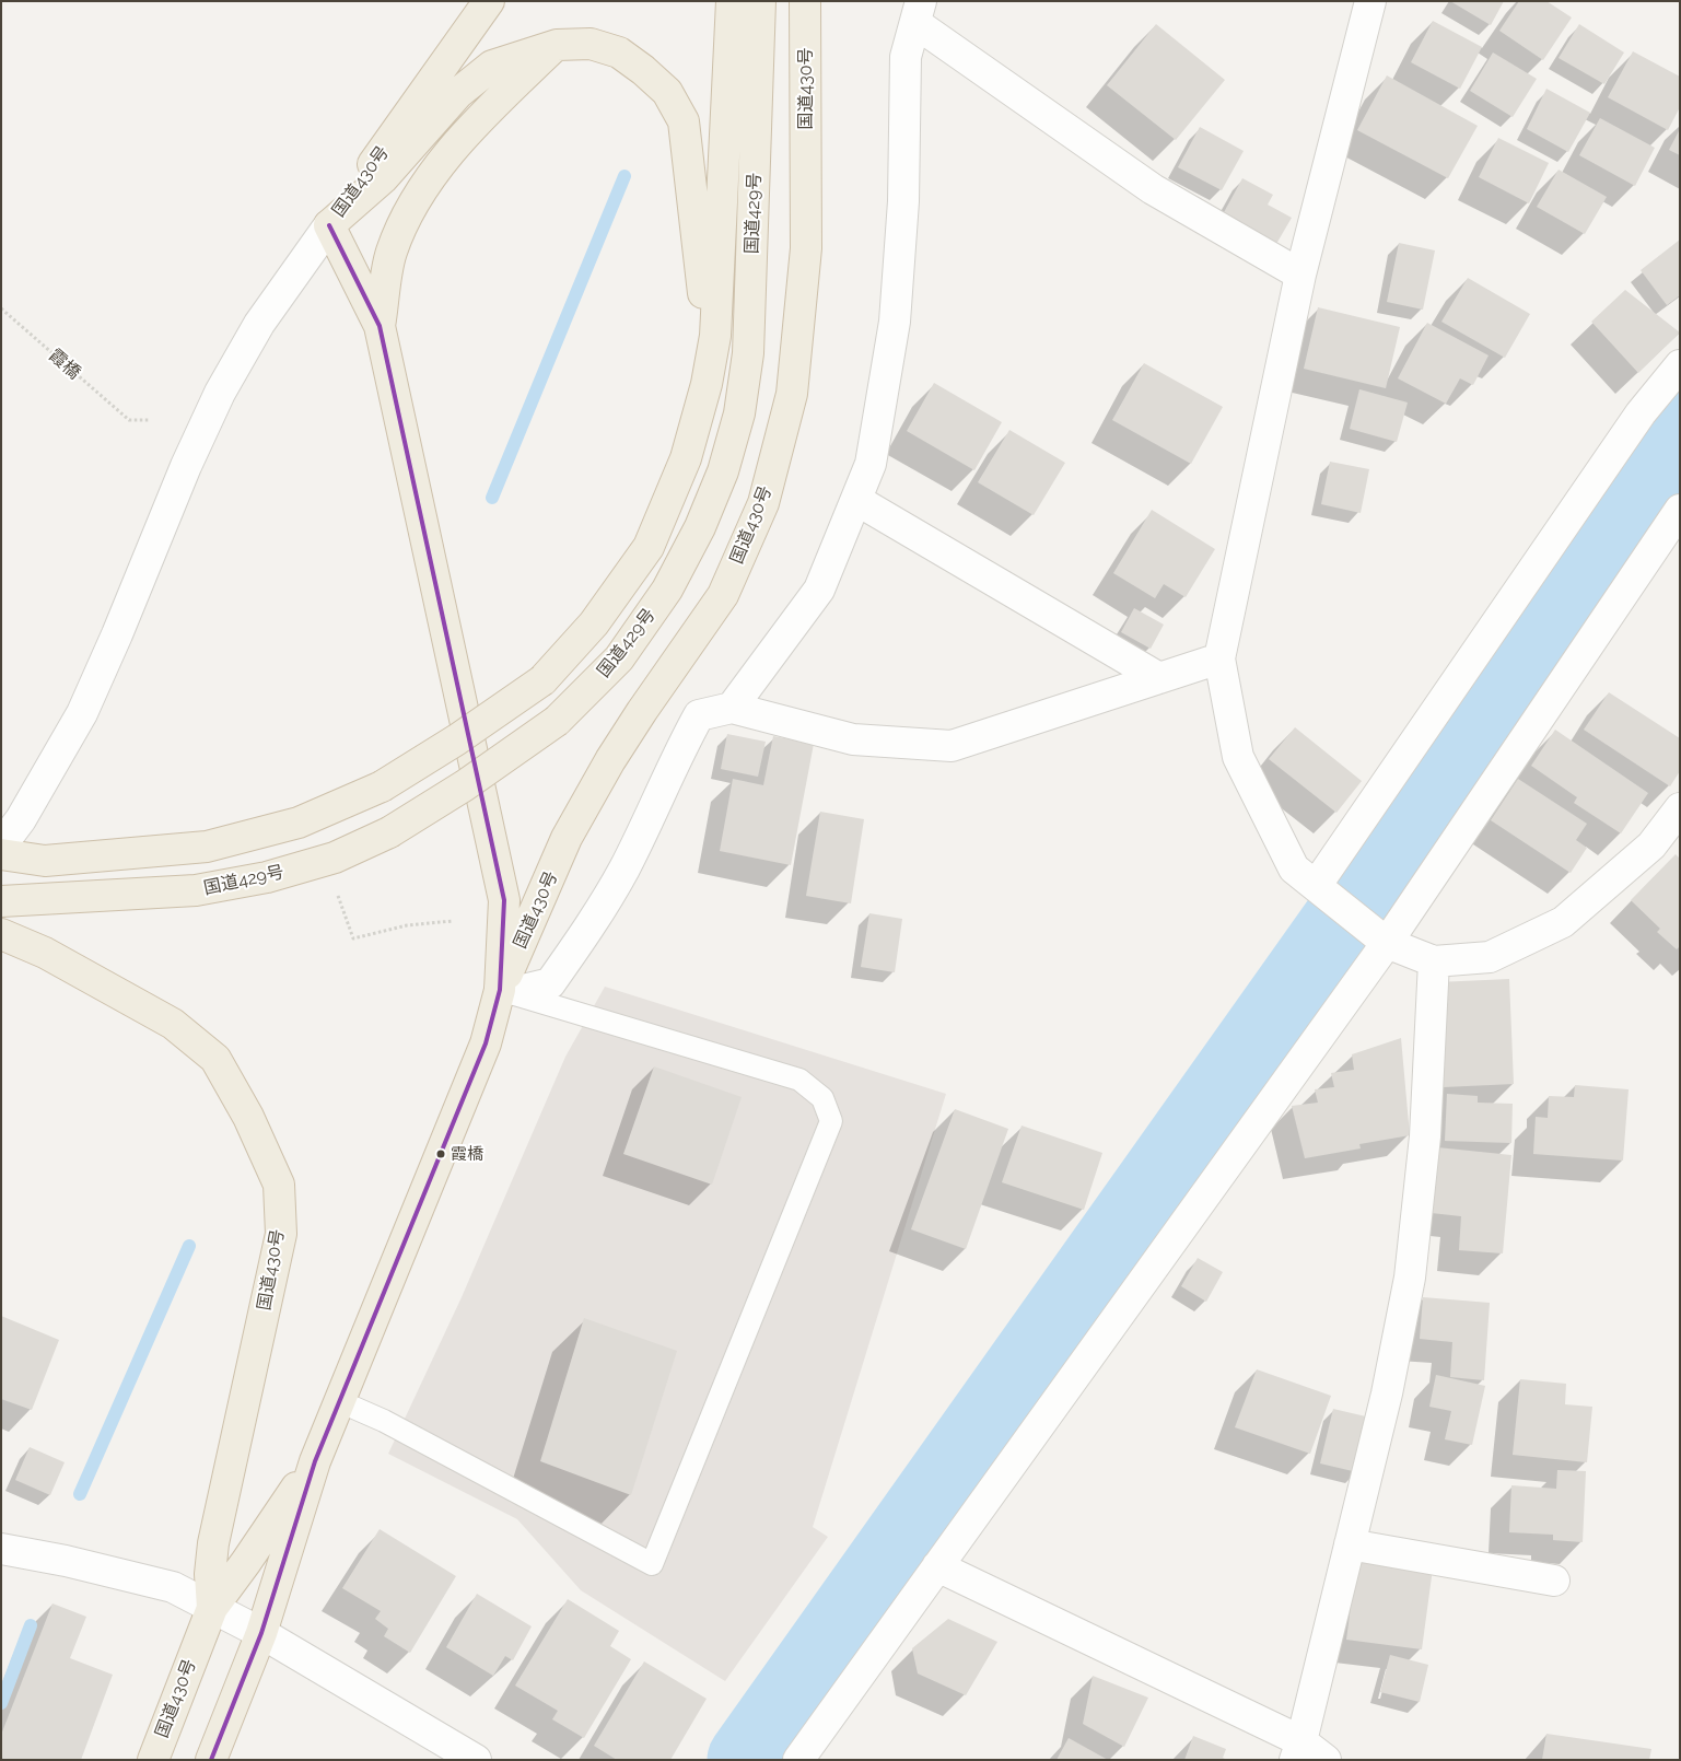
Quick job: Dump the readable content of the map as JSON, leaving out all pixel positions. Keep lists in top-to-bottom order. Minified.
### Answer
{"streets":{"highway":["国道430号","国道429号"],"path":["霞橋"]},"crossings":[["国道430号","国道429号"]],"places":["霞橋"]}
